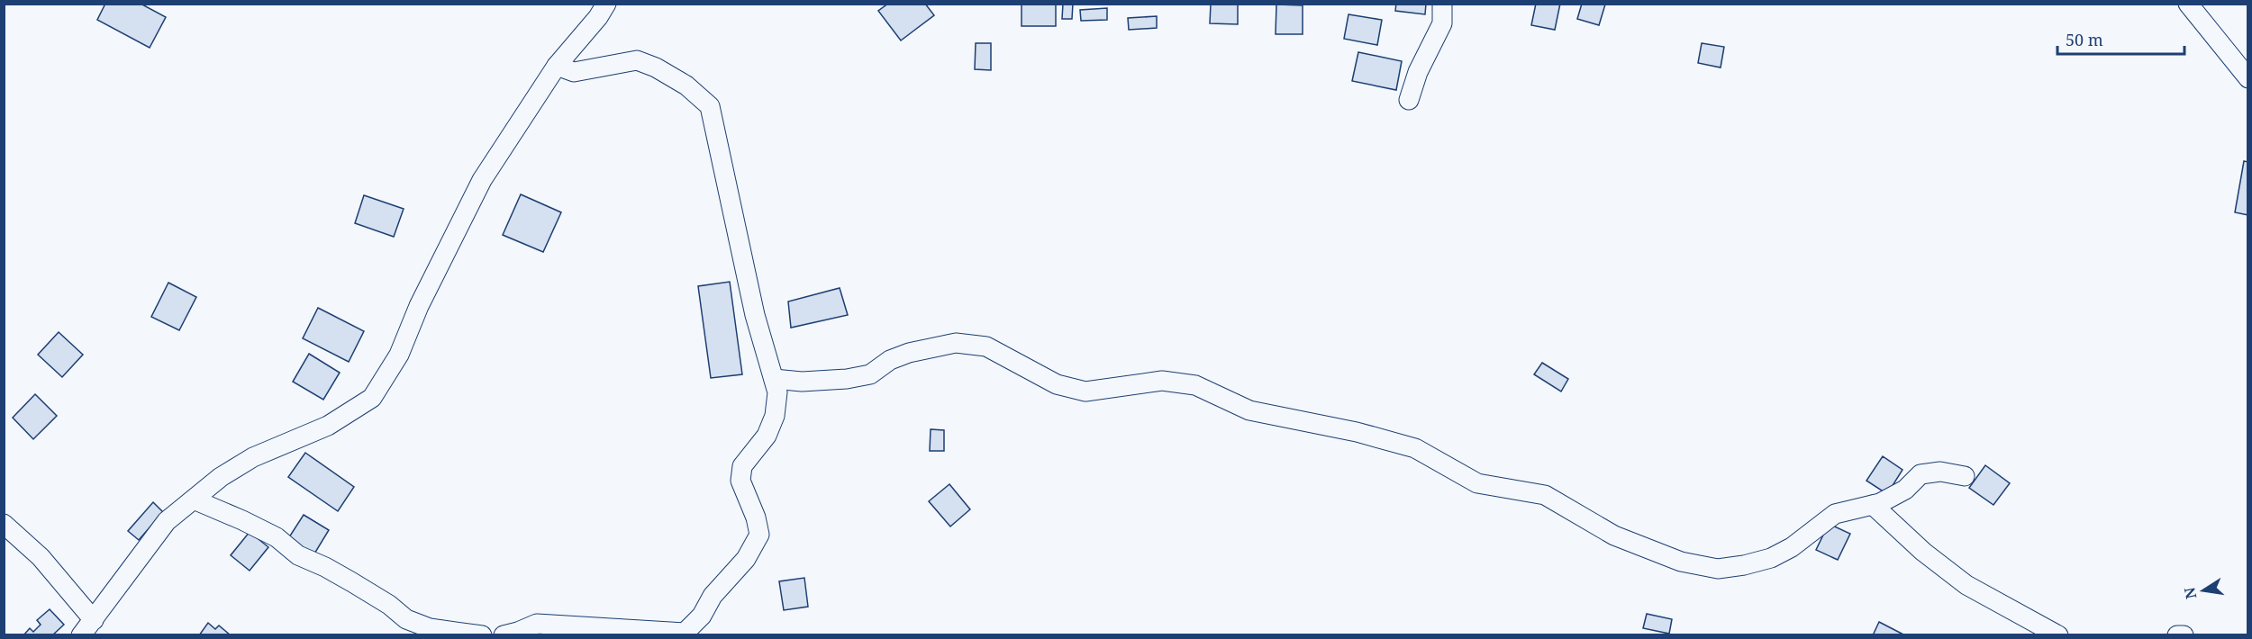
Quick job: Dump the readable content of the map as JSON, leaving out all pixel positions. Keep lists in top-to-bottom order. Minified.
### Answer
{"scale_bar":"50 m","north":"left"}
